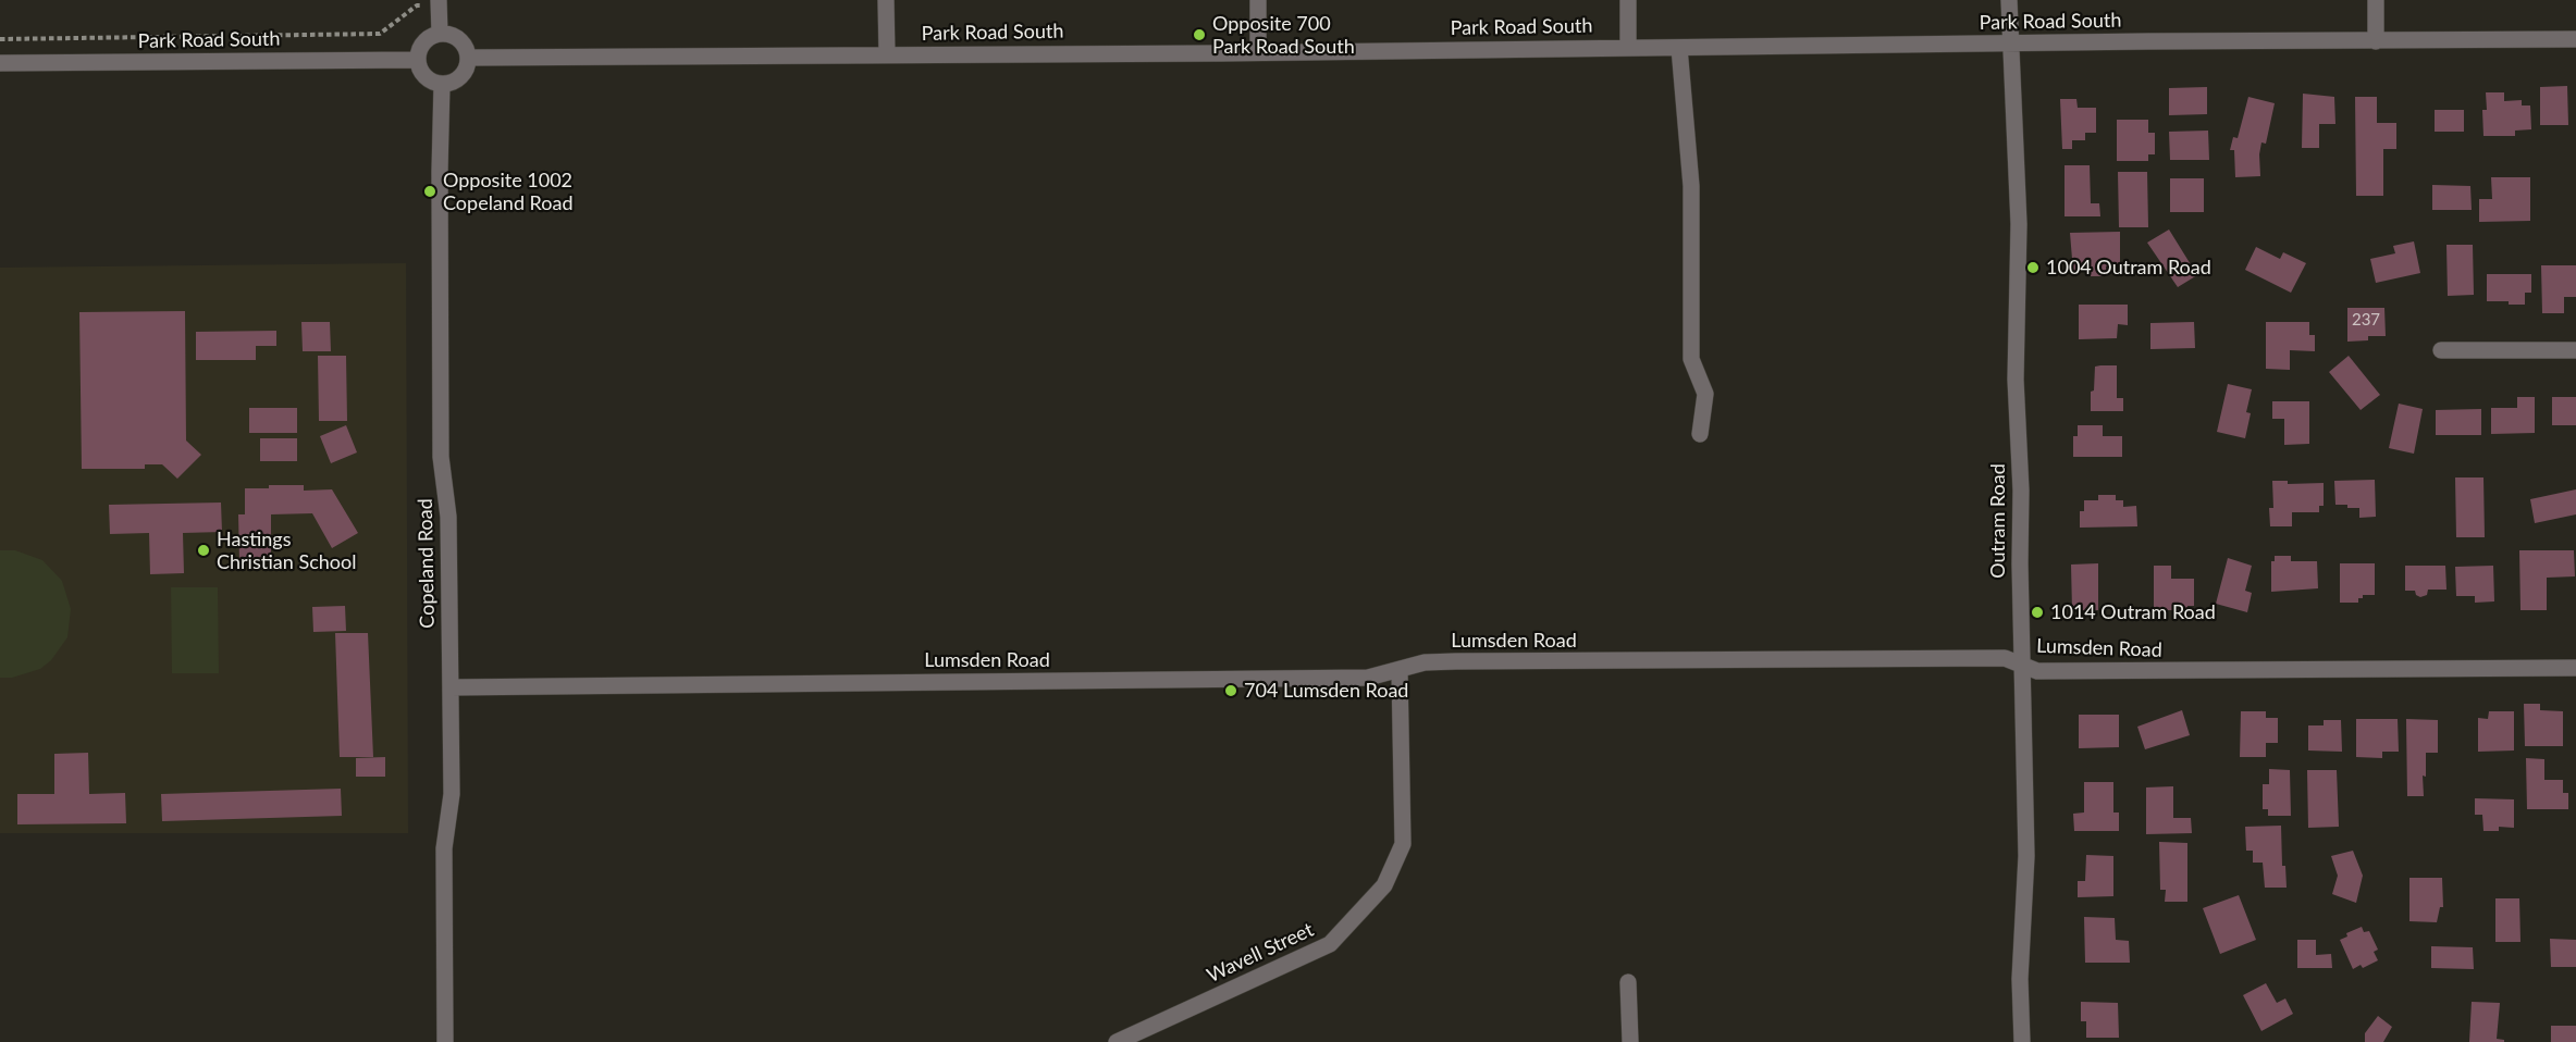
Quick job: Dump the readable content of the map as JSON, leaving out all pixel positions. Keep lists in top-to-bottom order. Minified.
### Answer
{"streets":{"street":["Park Road South","Outram Road","Copeland Road","Lumsden Road","Wavell Street"]},"crossings":[["Park Road South","Outram Road"],["Park Road South","Copeland Road"],["Outram Road","Lumsden Road"],["Copeland Road","Lumsden Road"],["Lumsden Road","Wavell Street"]],"places":["Opposite 700 Park Road South","Opposite 1002 Copeland Road","1004 Outram Road","Hastings Christian School","1014 Outram Road","704 Lumsden Road"],"house_numbers":["237"]}
